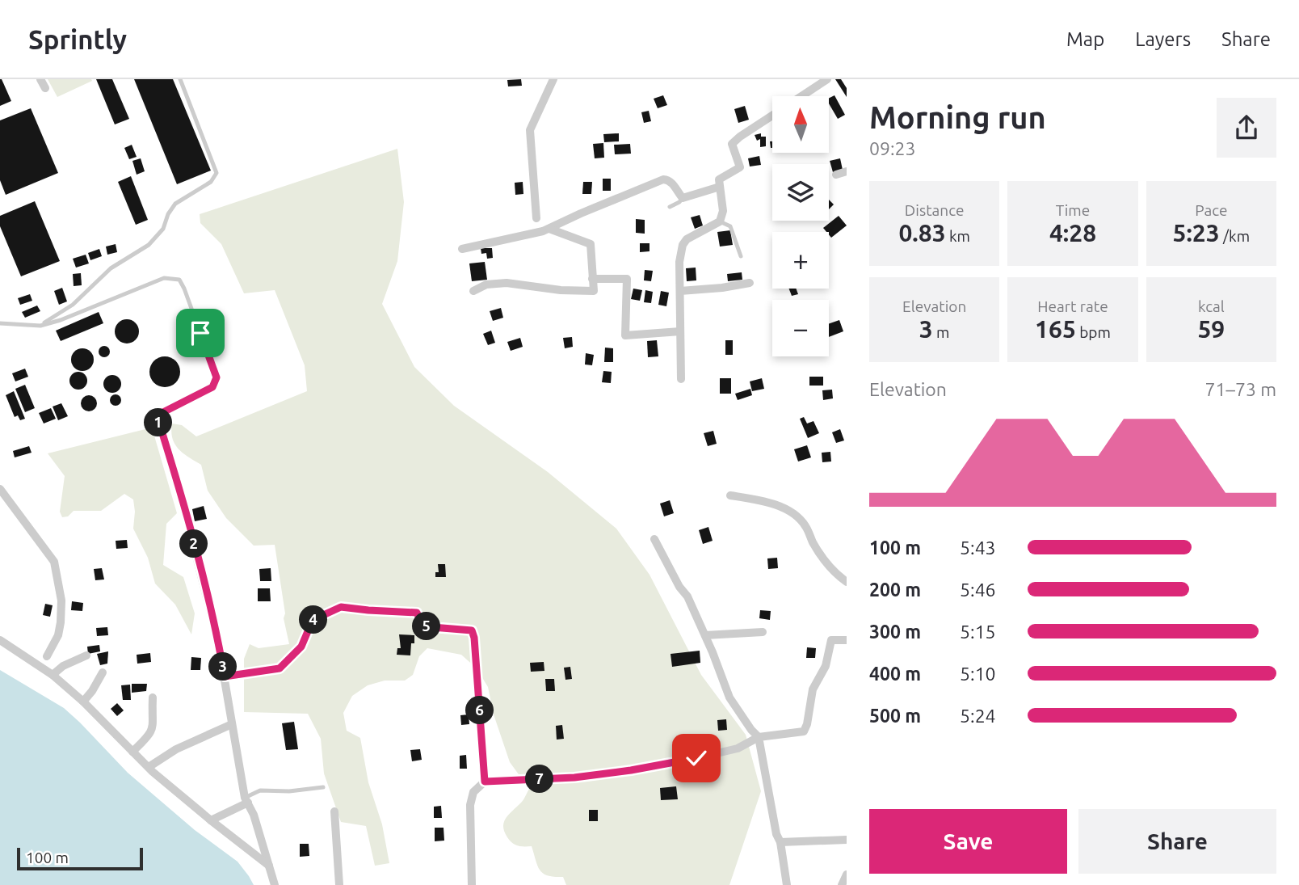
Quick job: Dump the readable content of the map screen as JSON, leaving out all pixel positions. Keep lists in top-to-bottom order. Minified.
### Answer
{"scale_bar":"100 m","north":"top","page":{"header":"Sprintly","nav":["Map","Layers","Share"],"heading":["Morning run","09:23"],"map_buttons":["+","−"],"stats":[["Distance","0.83 km"],["Time","4:28"],["Pace","5:23 /km"],["Elevation","3 m"],["Heart rate","165 bpm"],["kcal","59"]],"chart":["Elevation","71–73 m"],"pins":["1","2","4","5","3","6","7"],"list":[{"name":"100 m","note":"5:43"},{"name":"200 m","note":"5:46"},{"name":"300 m","note":"5:15"},{"name":"400 m","note":"5:10"},{"name":"500 m","note":"5:24"}],"buttons":["Save","Share"],"scale":"100 m"}}
